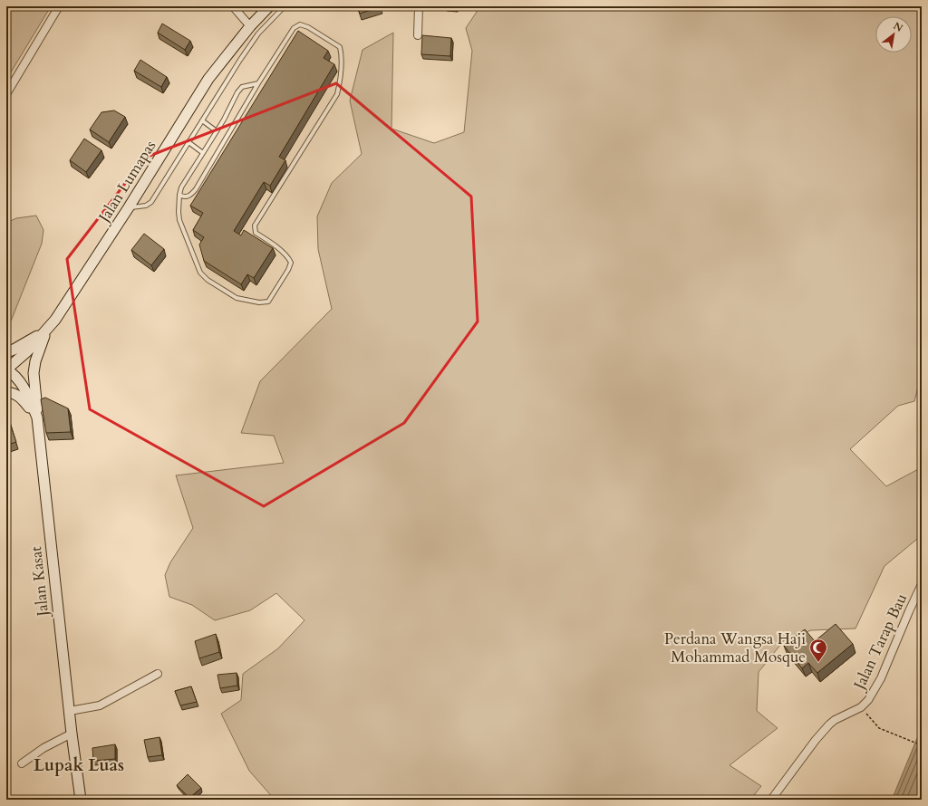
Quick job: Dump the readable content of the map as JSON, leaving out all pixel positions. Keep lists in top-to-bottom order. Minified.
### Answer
{"streets":{"main road":["Jalan Lumapas","Jalan Kasat"],"street":["Jalan Tarap Bau"]},"crossings":[["Jalan Lumapas","Jalan Kasat"]],"districts":["Lupak Luas"],"places":{"mosque":["Perdana Wangsa Haji Mohammad Mosque"]},"north":"top right"}
